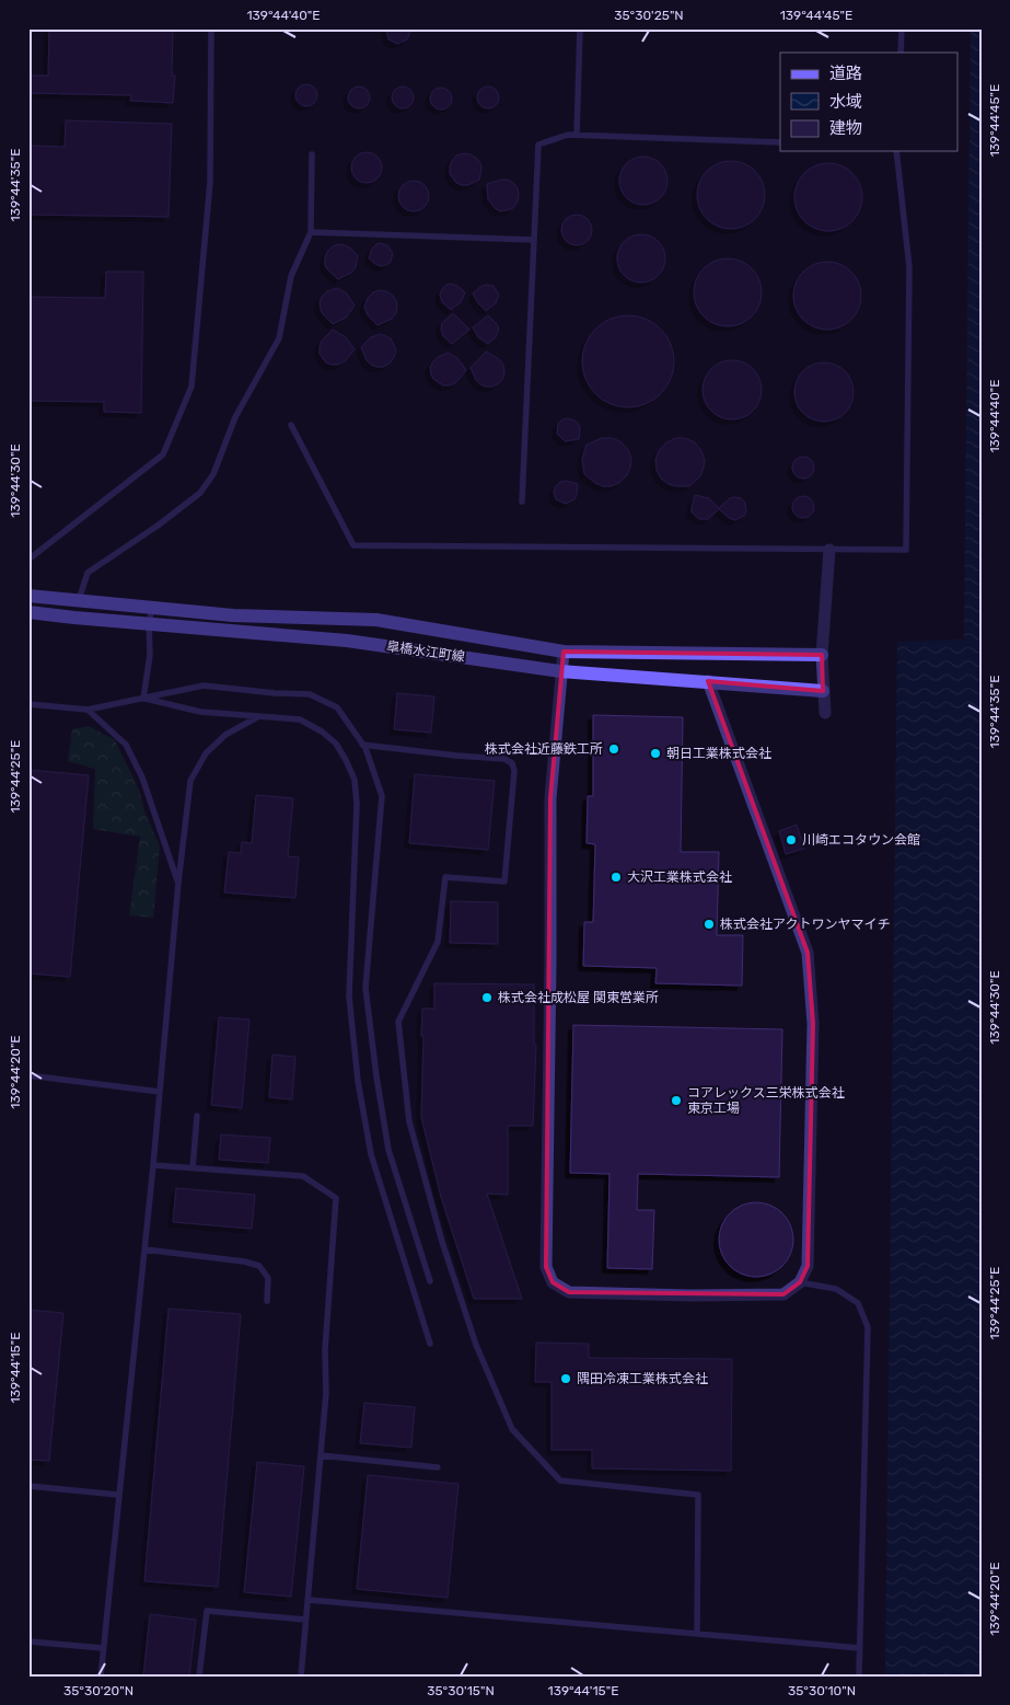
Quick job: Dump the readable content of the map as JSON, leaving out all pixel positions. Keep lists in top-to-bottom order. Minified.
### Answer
{"streets":{"street":["皐橋水江町線"]},"places":["株式会社近藤鉄工所","朝日工業株式会社","川崎エコタウン会館","大沢工業株式会社","株式会社アクトワンヤマイチ","株式会社成松屋 関東営業所","コアレックス三栄株式会社 東京工場","隅田冷凍工業株式会社"],"legend":["道路","水域","建物"],"coordinates":["139°44'40\"E","35°30'25\"N","139°44'45\"E","139°44'35\"E","139°44'30\"E","139°44'25\"E","139°44'20\"E","139°44'15\"E","35°30'20\"N","35°30'15\"N","35°30'10\"N"]}
